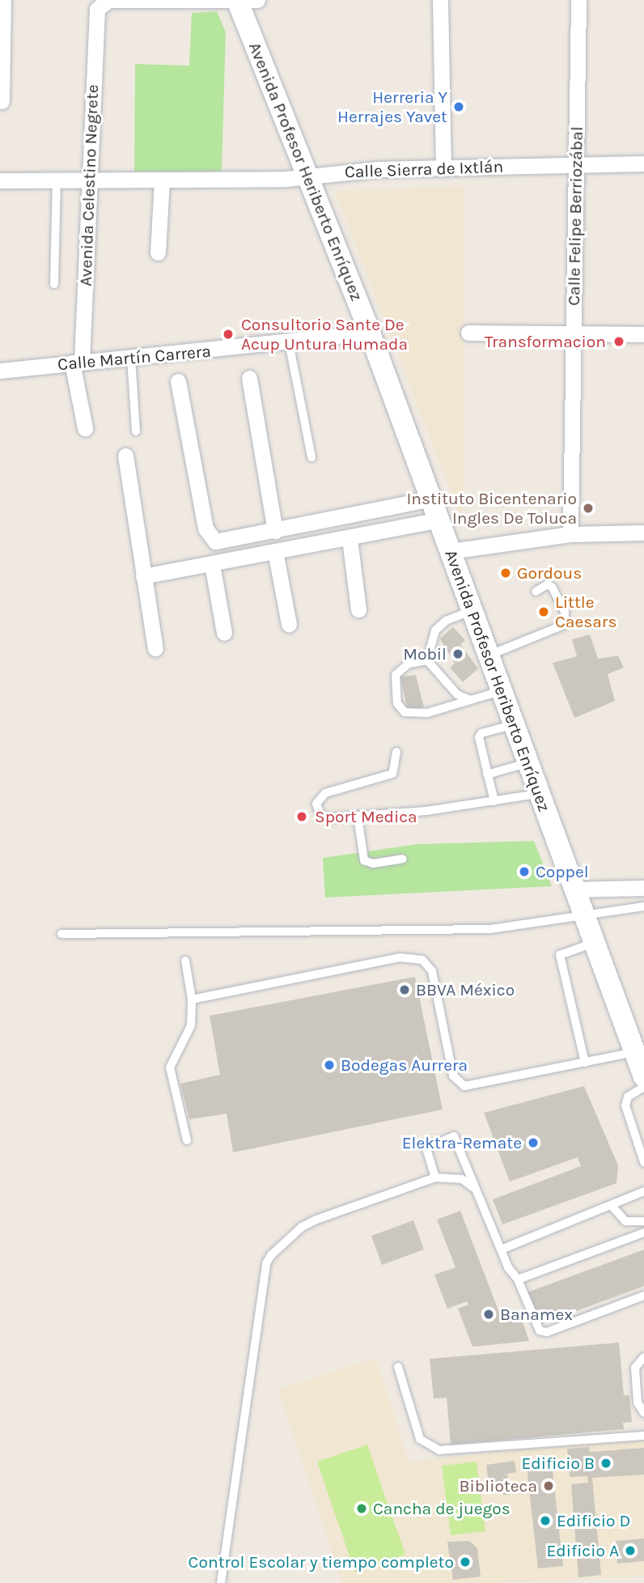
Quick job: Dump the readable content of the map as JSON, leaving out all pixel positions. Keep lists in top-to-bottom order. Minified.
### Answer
{"streets":{"main road":["Avenida Profesor Heriberto Enríquez"],"street":["Calle Sierra de Ixtlán","Avenida Celestino Negrete","Calle Felipe Berriozábal","Calle Martín Carrera"]},"crossings":[["Calle Sierra de Ixtlán","Avenida Profesor Heriberto Enríquez"],["Calle Sierra de Ixtlán","Avenida Celestino Negrete"],["Calle Sierra de Ixtlán","Calle Felipe Berriozábal"],["Avenida Profesor Heriberto Enríquez","Avenida Celestino Negrete"],["Avenida Profesor Heriberto Enríquez","Calle Martín Carrera"],["Avenida Celestino Negrete","Calle Martín Carrera"]],"places":["Herreria Y Herrajes Yavet","Consultorio Sante De Acup Untura Humada","Transformacion","Instituto Bicentenario Ingles De Toluca","Gordous","Little Caesars","Mobil","Sport Medica","Coppel","BBVA México","Bodegas Aurrera","Elektra-Remate","Banamex","Edificio B","Biblioteca","Cancha de juegos","Edificio D","Edificio A","Control Escolar y tiempo completo"]}
